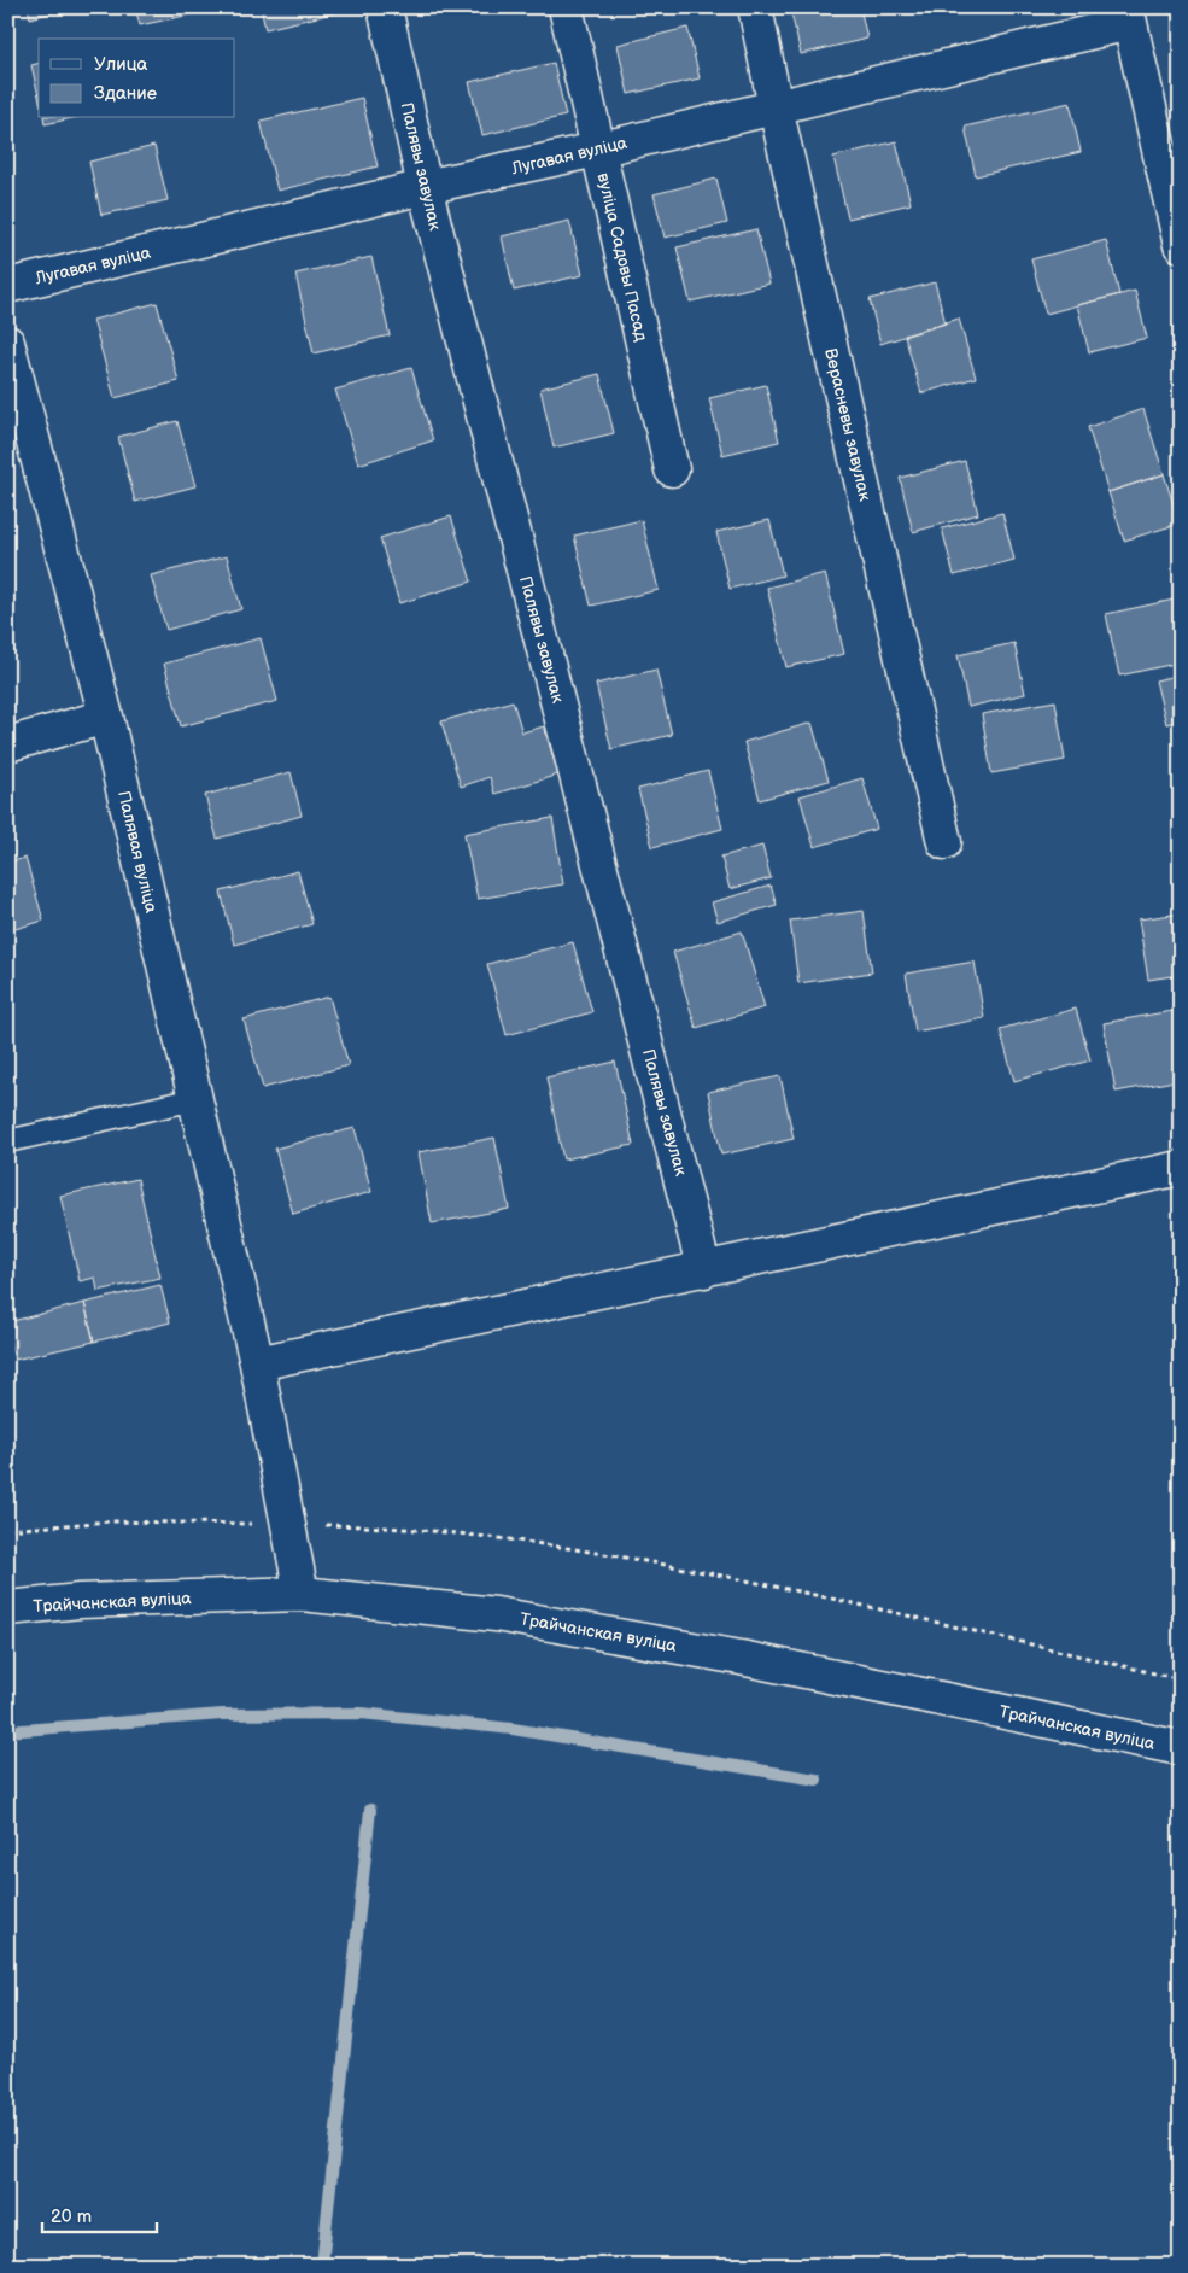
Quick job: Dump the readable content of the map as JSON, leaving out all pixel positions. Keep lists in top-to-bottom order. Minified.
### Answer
{"streets":{"street":["Лугавая вуліца","Палявы завулак","вуліца Садовы Пасад","Верасневы завулак","Палявая вуліца","Трайчанская вуліца"]},"crossings":[["Лугавая вуліца","Палявы завулак"],["Лугавая вуліца","вуліца Садовы Пасад"],["Лугавая вуліца","Верасневы завулак"],["Палявая вуліца","Трайчанская вуліца"]],"legend":["Улица","Здание"],"scale_bar":"20 m"}
